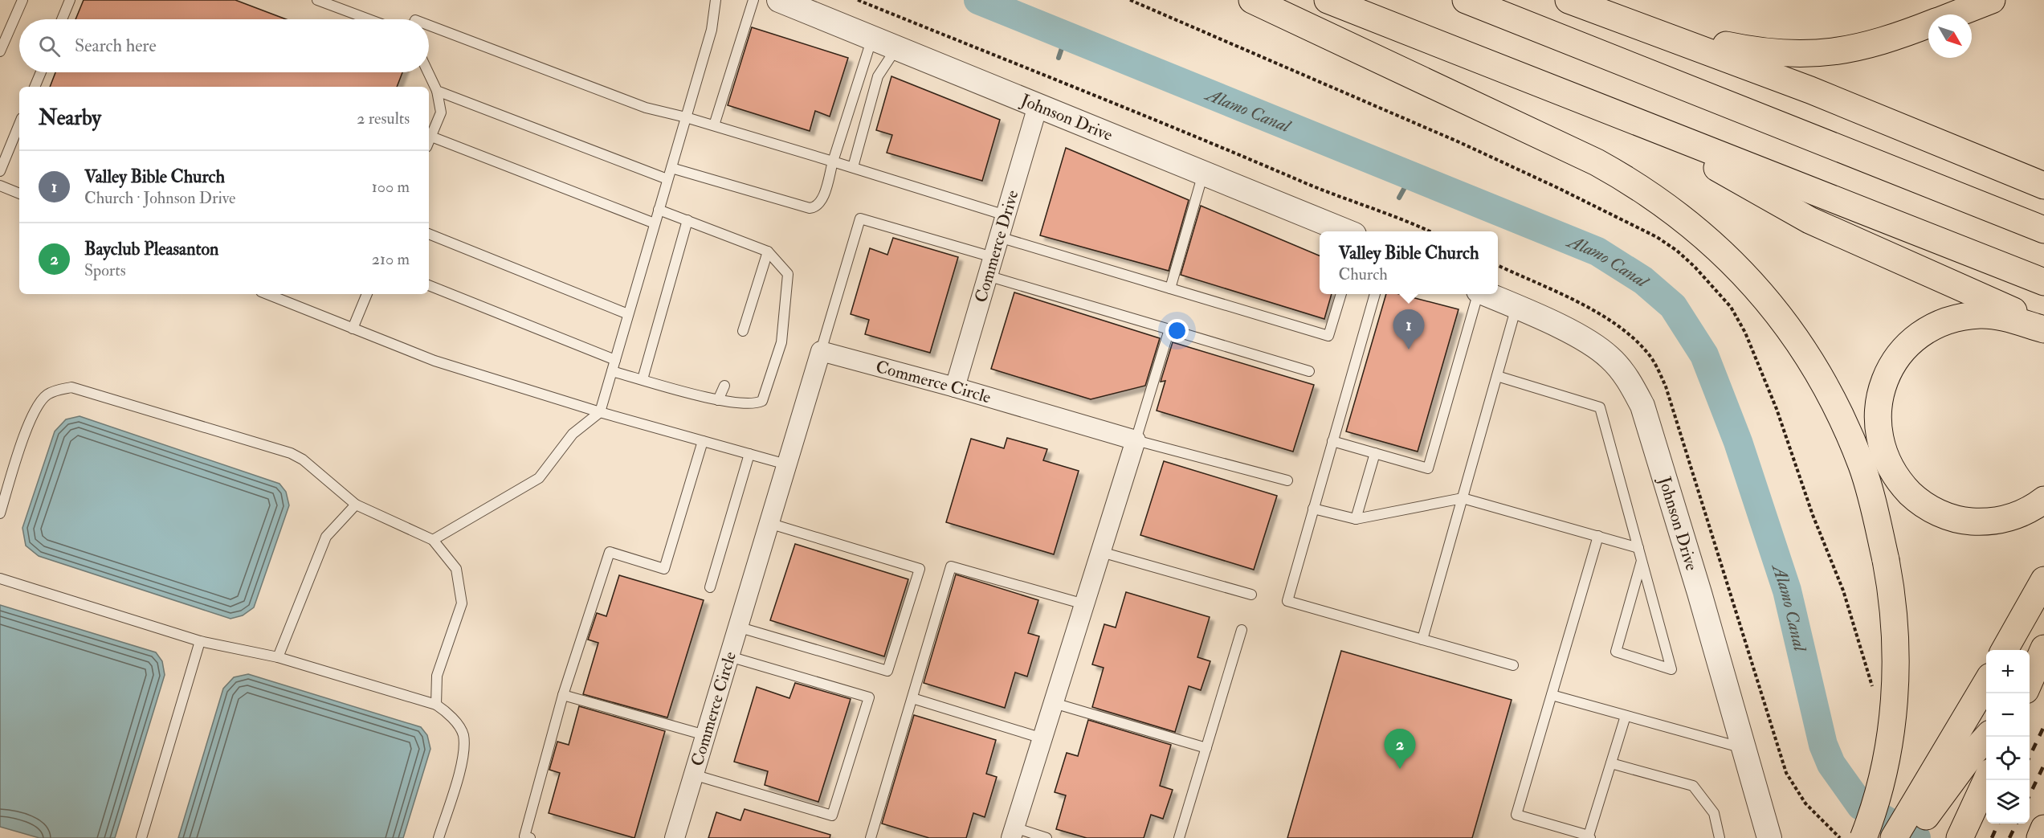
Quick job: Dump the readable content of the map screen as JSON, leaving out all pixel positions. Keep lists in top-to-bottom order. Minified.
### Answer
{"streets":{"street":["Johnson Drive","Commerce Drive","Commerce Circle"]},"crossings":[["Johnson Drive","Commerce Drive"],["Commerce Drive","Commerce Circle"]],"water":["Alamo Canal"],"north":"bottom right","page":{"search":"Search here","heading":["Nearby","2 results"],"list":[{"mark":"1","name":"Valley Bible Church","note":"Church · Johnson Drive","value":"100 m"},{"mark":"2","name":"Bayclub Pleasanton","note":"Sports","value":"210 m"}],"popup":["Valley Bible Church","Church"],"pins":["1","2"],"map_buttons":["+","−"]}}
